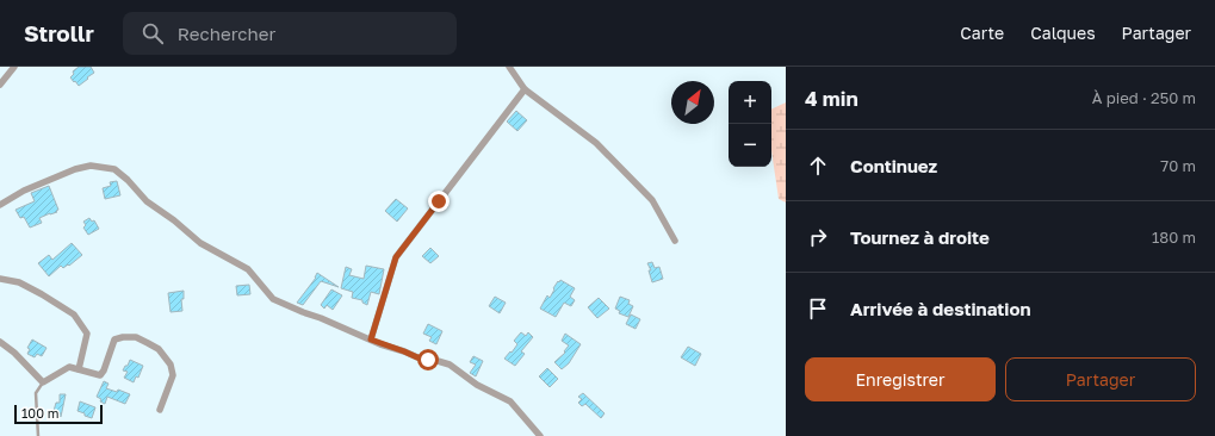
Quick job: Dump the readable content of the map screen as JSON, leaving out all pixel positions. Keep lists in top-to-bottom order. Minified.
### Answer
{"scale_bar":"100 m","north":"top right","page":{"header":"Strollr","search":"Rechercher","nav":["Carte","Calques","Partager"],"heading":["4 min","À pied · 250 m"],"map_buttons":["+","−"],"list":[["Continuez","70 m"],["Tournez à droite","180 m"],"Arrivée à destination"],"buttons":["Enregistrer","Partager"],"scale":"100 m"}}
